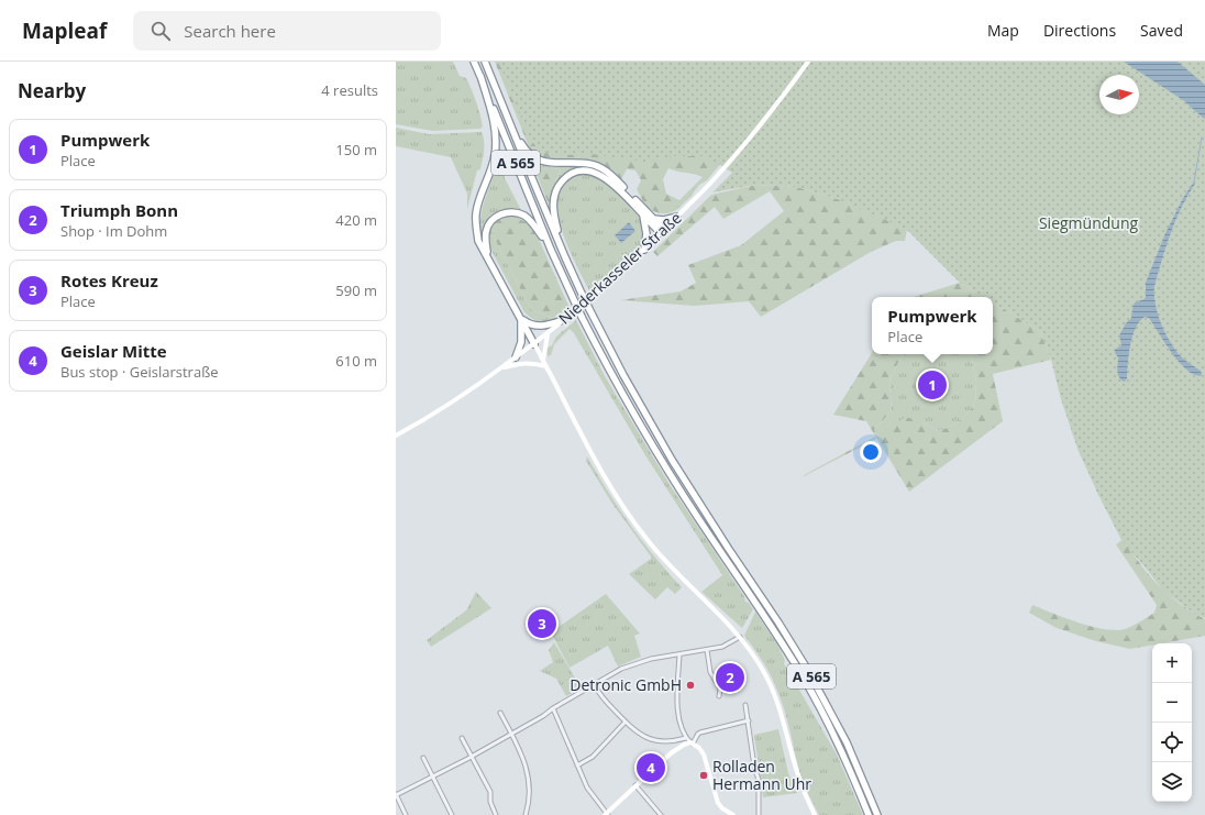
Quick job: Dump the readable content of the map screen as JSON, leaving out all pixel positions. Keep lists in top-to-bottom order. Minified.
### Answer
{"streets":{"highway":["A 565"],"main road":["Niederkasseler Straße"]},"parks":["Siegmündung"],"places":["Detronic GmbH","Rolladen Hermann Uhr"],"north":"right","page":{"header":"Mapleaf","search":"Search here","nav":["Map","Directions","Saved"],"heading":["Nearby","4 results"],"list":[{"mark":"1","name":"Pumpwerk","note":"Place","value":"150 m"},{"mark":"2","name":"Triumph Bonn","note":"Shop · Im Dohm","value":"420 m"},{"mark":"3","name":"Rotes Kreuz","note":"Place","value":"590 m"},{"mark":"4","name":"Geislar Mitte","note":"Bus stop · Geislarstraße","value":"610 m"}],"popup":["Pumpwerk","Place"],"pins":["1","3","2","4"],"map_buttons":["+","−"]}}
